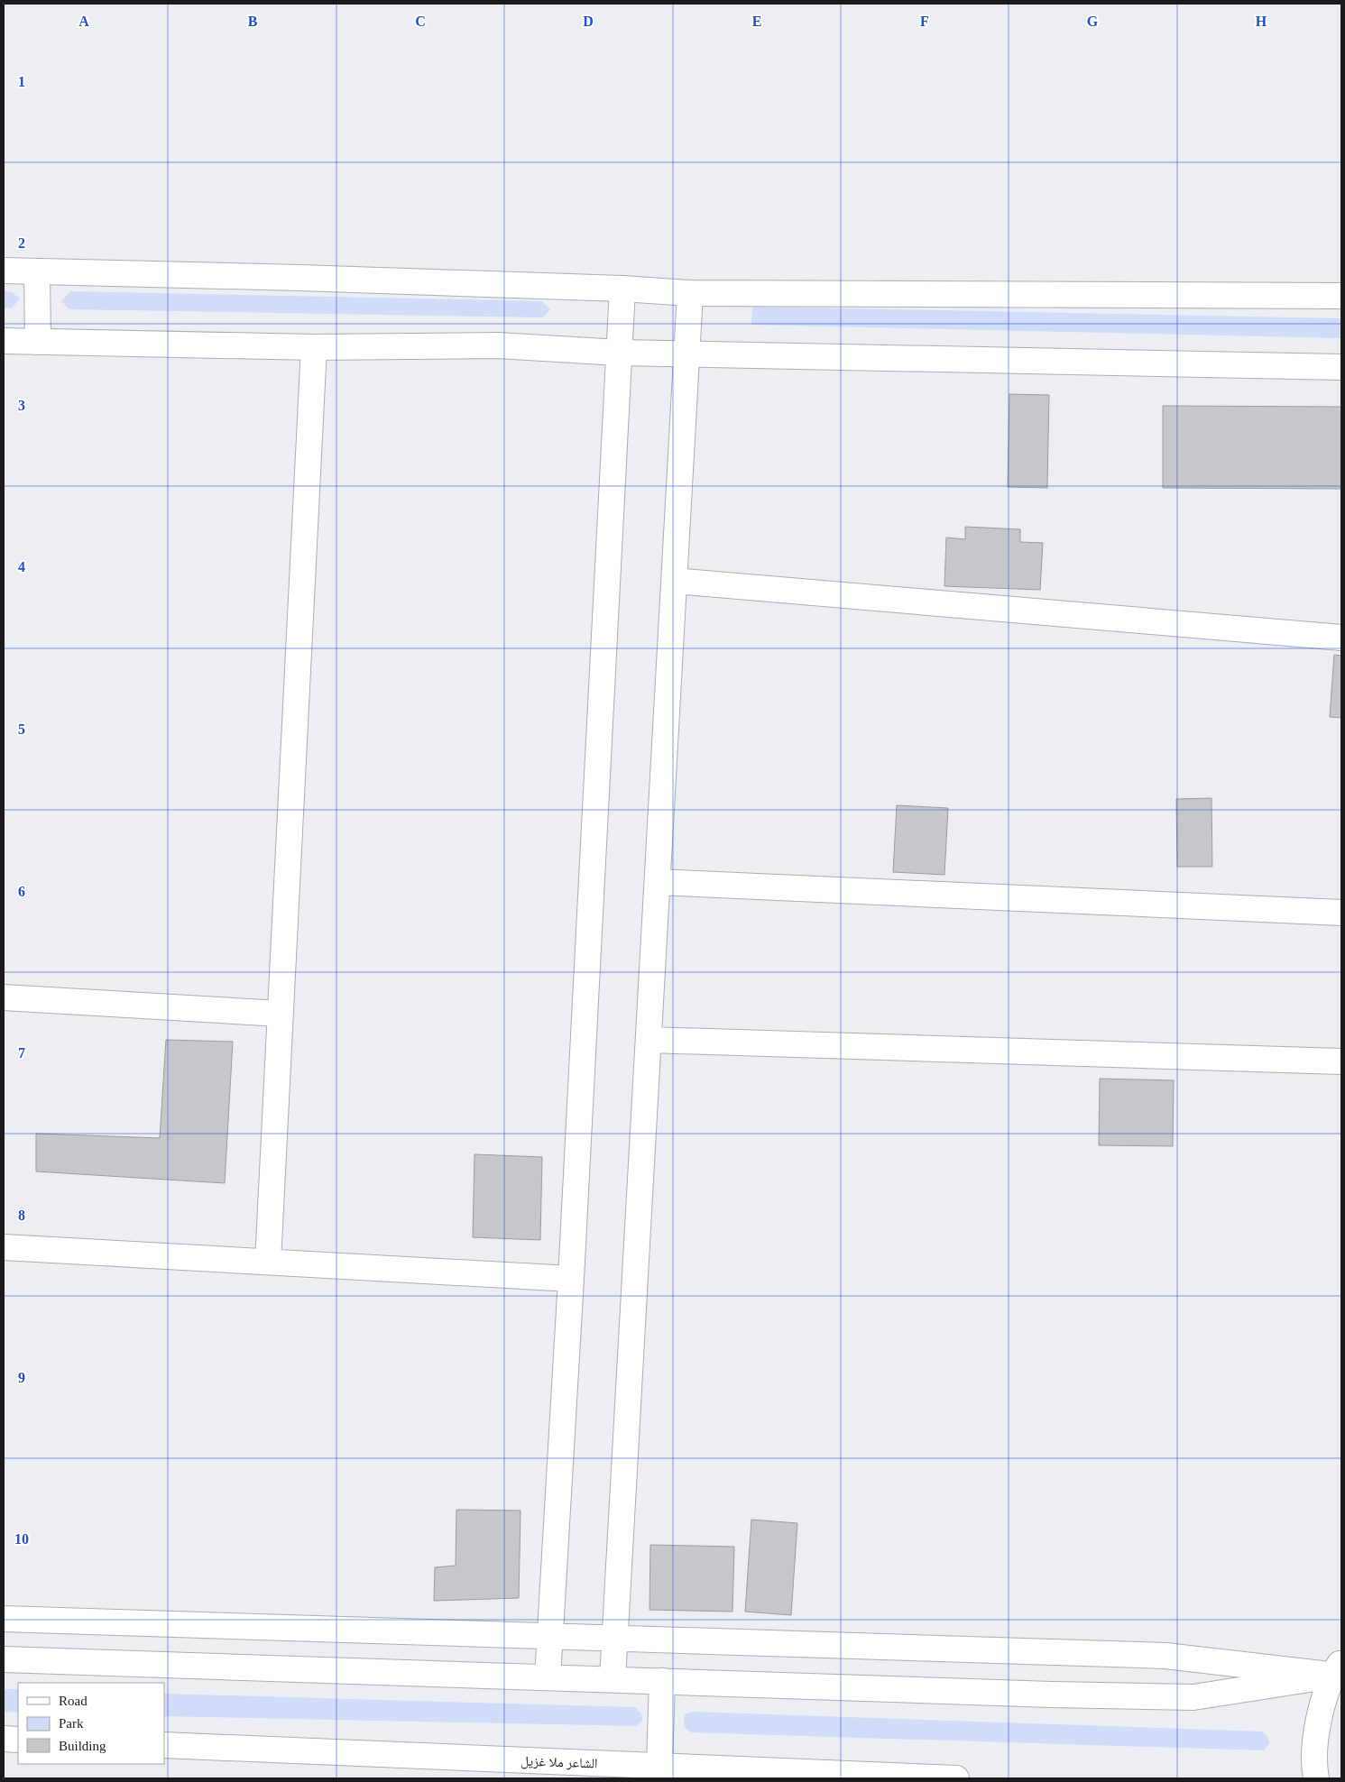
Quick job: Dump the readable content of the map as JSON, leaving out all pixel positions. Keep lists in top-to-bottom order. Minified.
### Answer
{"streets":{"street":["الشاعر ملا غزيل"]},"legend":["Road","Park","Building"],"grid":{"columns":["A","B","C","D","E","F","G","H"],"rows":["1","2","3","4","5","6","7","8","9","10"]}}
